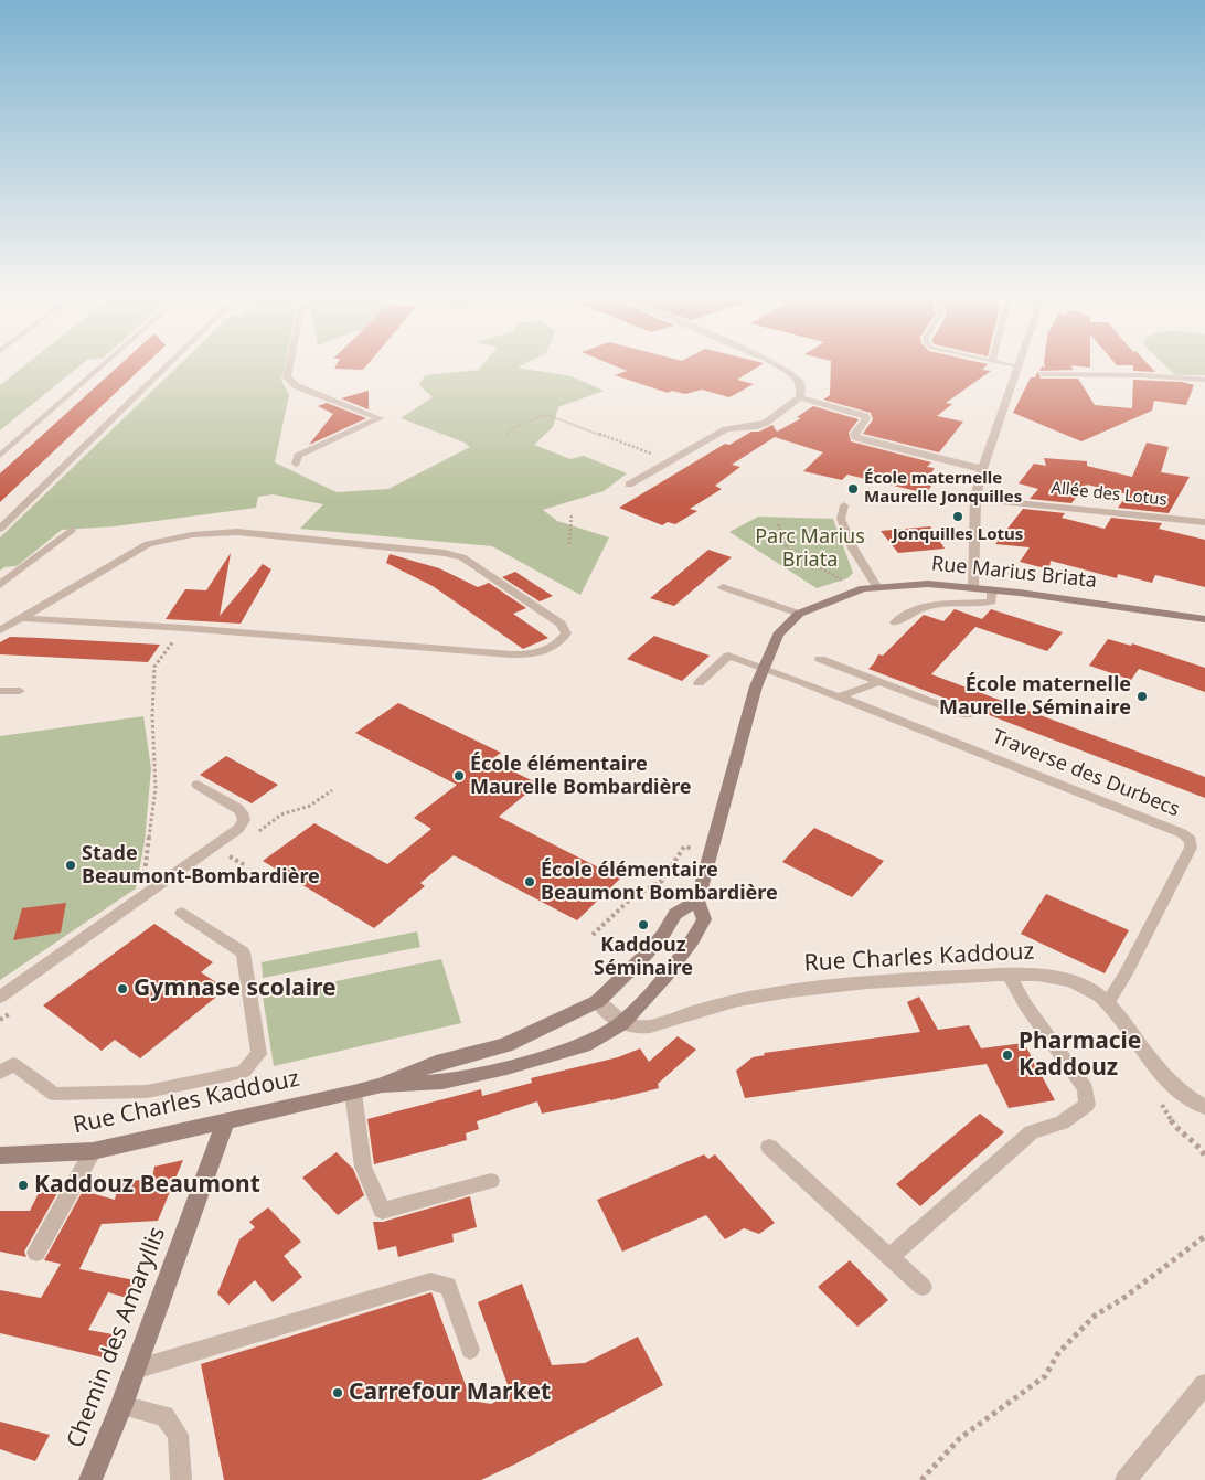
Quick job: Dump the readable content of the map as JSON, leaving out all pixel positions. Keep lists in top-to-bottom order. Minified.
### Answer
{"streets":{"street":["Allée des Lotus","Rue Marius Briata","Rue Charles Kaddouz","Chemin des Amaryllis"],"lane":["Traverse des Durbecs"]},"crossings":[["Rue Marius Briata","Traverse des Durbecs"],["Rue Marius Briata","Rue Charles Kaddouz"],["Traverse des Durbecs","Rue Charles Kaddouz"],["Rue Charles Kaddouz","Chemin des Amaryllis"]],"parks":["Parc Marius Briata"],"places":["École maternelle Maurelle Jonquilles","Jonquilles Lotus","École maternelle Maurelle Séminaire","École élémentaire Maurelle Bombardière","Stade Beaumont-Bombardière","École élémentaire Beaumont Bombardière","Kaddouz Séminaire","Gymnase scolaire","Pharmacie Kaddouz","Kaddouz Beaumont","Carrefour Market"]}
